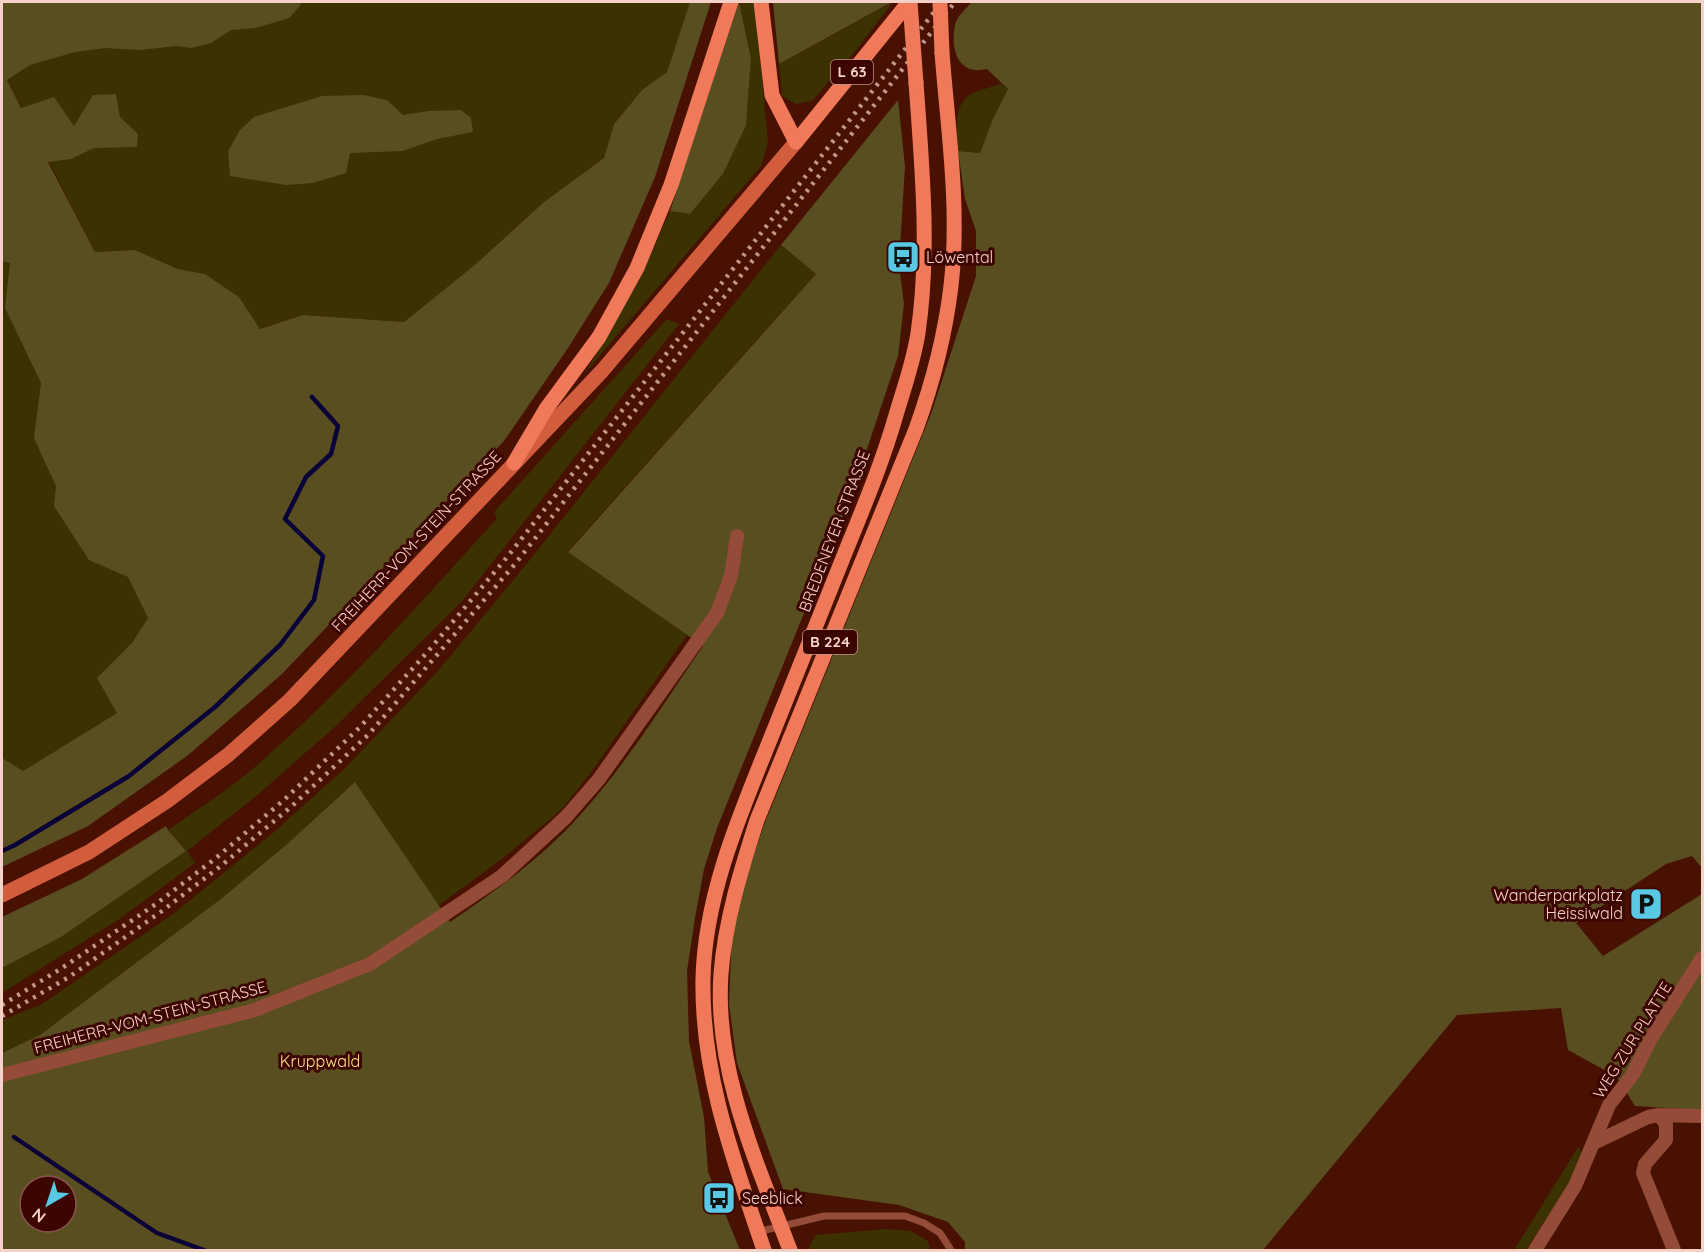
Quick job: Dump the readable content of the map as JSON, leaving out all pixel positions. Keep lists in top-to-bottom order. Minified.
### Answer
{"streets":{"main road":["L 63","BREDENEYER STRASSE","FREIHERR-VOM-STEIN-STRASSE","B 224"],"street":["WEG ZUR PLATTE"]},"crossings":[["L 63","BREDENEYER STRASSE"],["L 63","FREIHERR-VOM-STEIN-STRASSE"]],"parks":["Kruppwald"],"places":{"bus stop":["Löwental","Seeblick"],"parking":["Wanderparkplatz Heissiwald"]},"north":"bottom left"}
